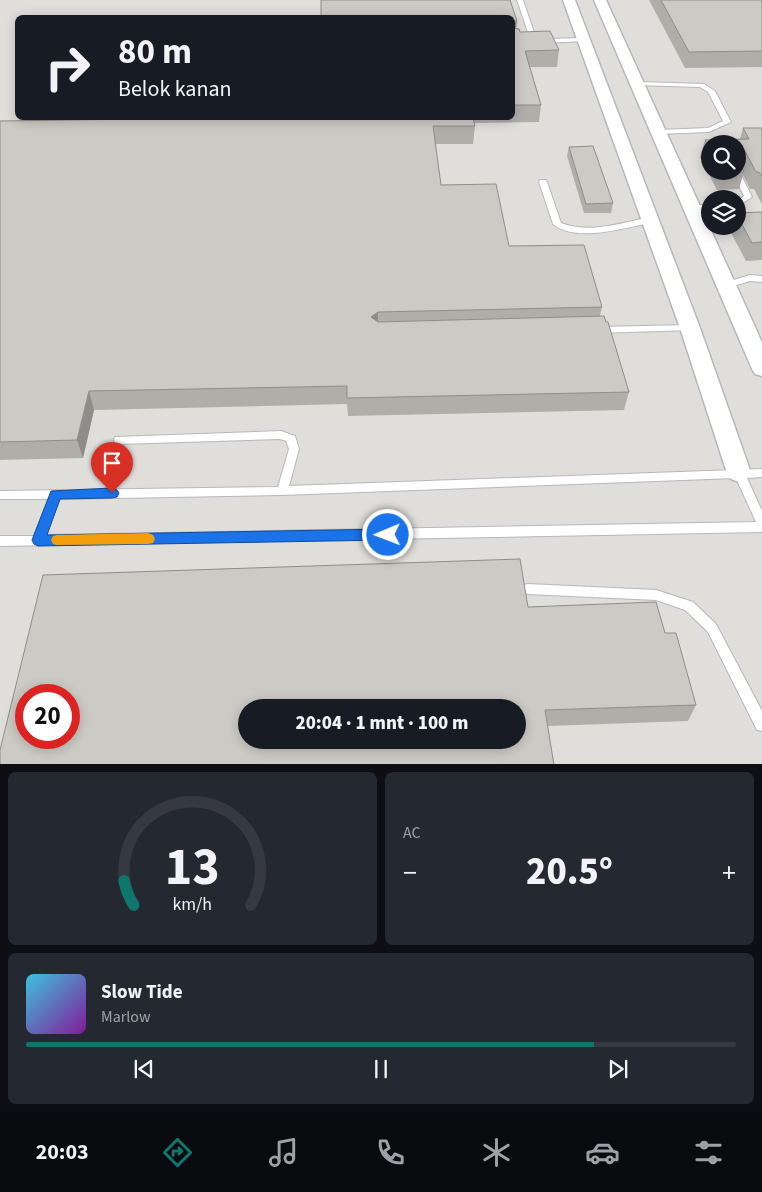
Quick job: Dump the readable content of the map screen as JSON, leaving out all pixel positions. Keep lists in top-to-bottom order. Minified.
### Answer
{"page":{"turn":["80 m","Belok kanan"],"limit":"20","trip":"20:04 · 1 mnt · 100 m","tile":"AC","heat":["−","20.5°","+"],"song":["Slow Tide","Marlow"],"tabs":"20:03","gauge":["13","km/h"]}}
